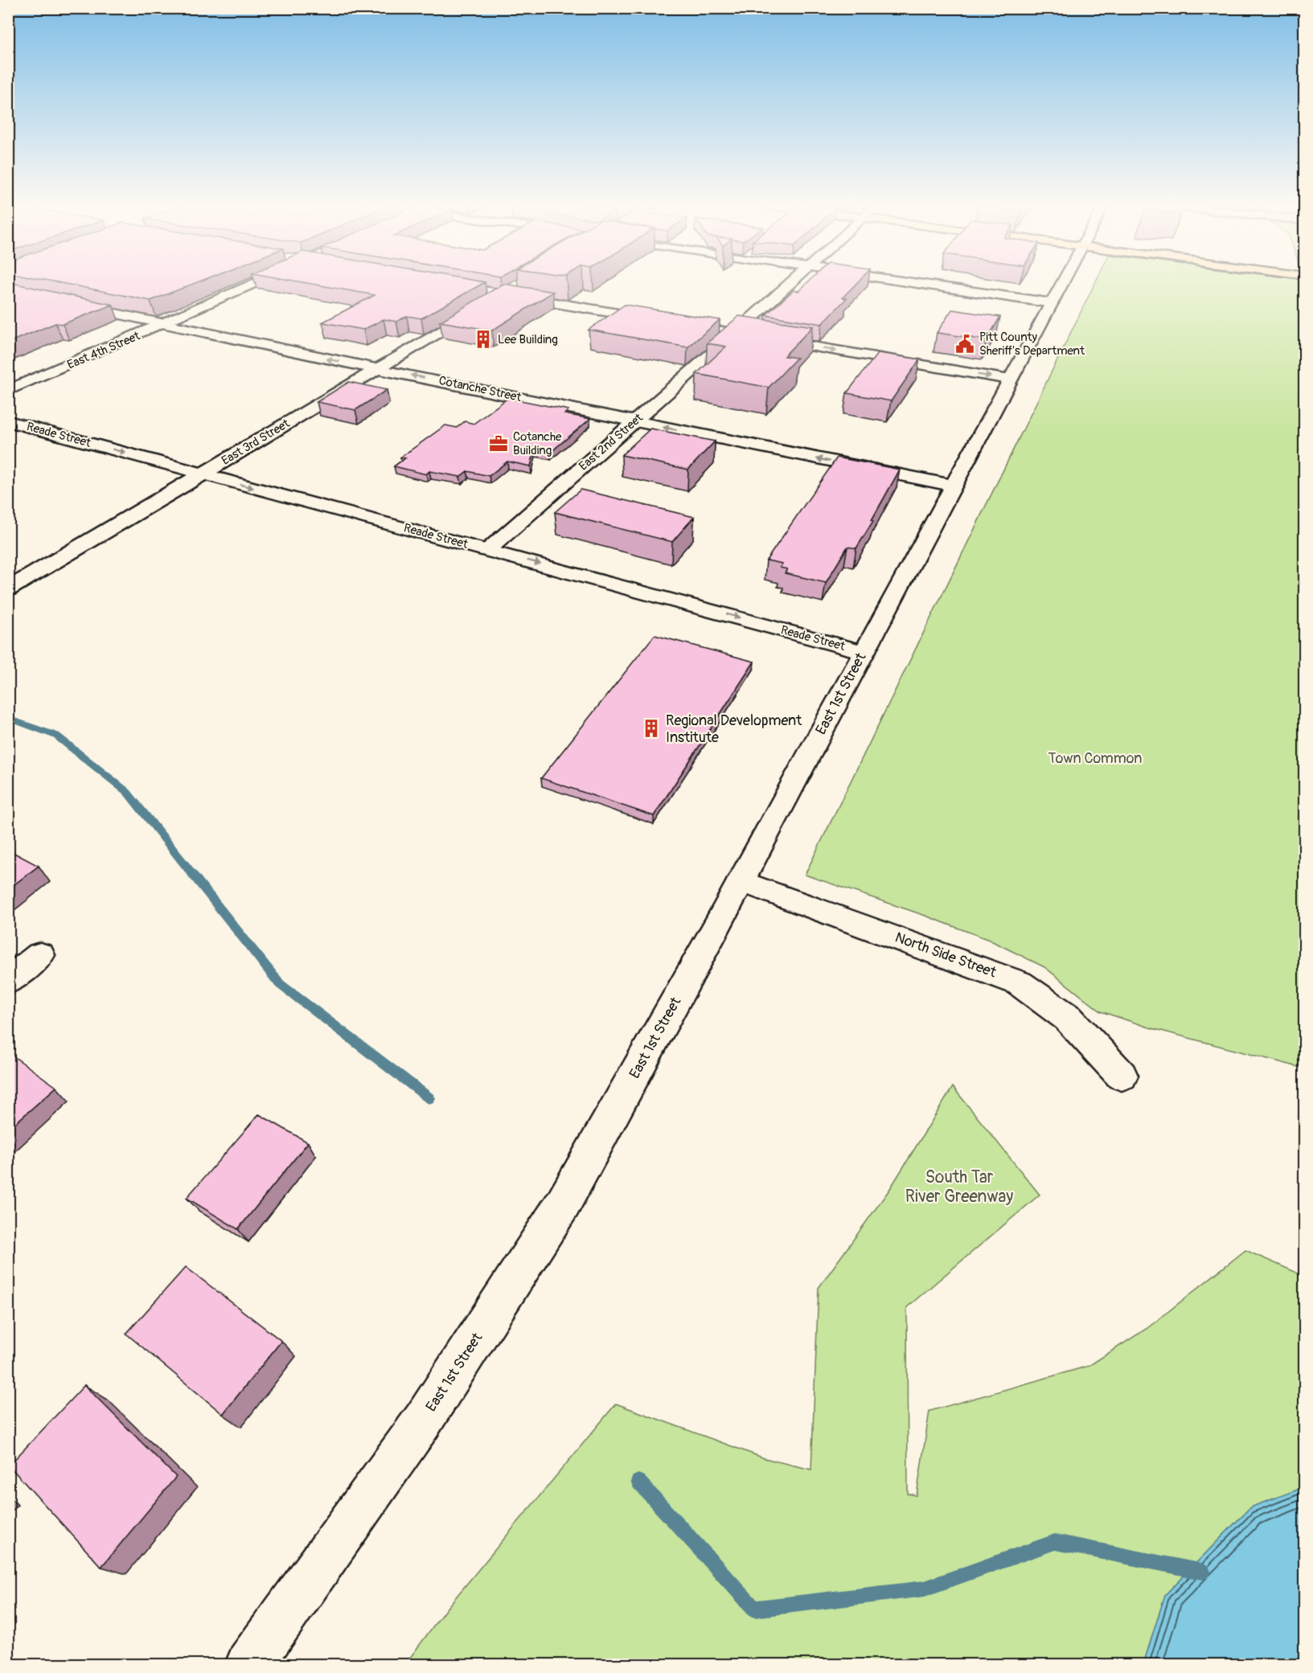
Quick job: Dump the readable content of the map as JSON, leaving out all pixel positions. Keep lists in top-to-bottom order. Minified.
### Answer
{"streets":{"street":["East 4th Street","Cotanche Street","Reade Street","East 3rd Street","East 2nd Street","East 1st Street","North Side Street"]},"crossings":[["East 4th Street","Cotanche Street"],["Cotanche Street","East 3rd Street"],["Cotanche Street","East 2nd Street"],["Cotanche Street","East 1st Street"],["Reade Street","East 3rd Street"],["Reade Street","East 2nd Street"],["Reade Street","East 1st Street"],["East 1st Street","North Side Street"]],"one_way":["Reade Street"],"parks":["Town Common","South Tar River Greenway"],"places":{"building":["Lee Building","Regional Development Institute"],"public building":["Pitt County Sheriff's Department"],"office":["Cotanche Building"]}}
